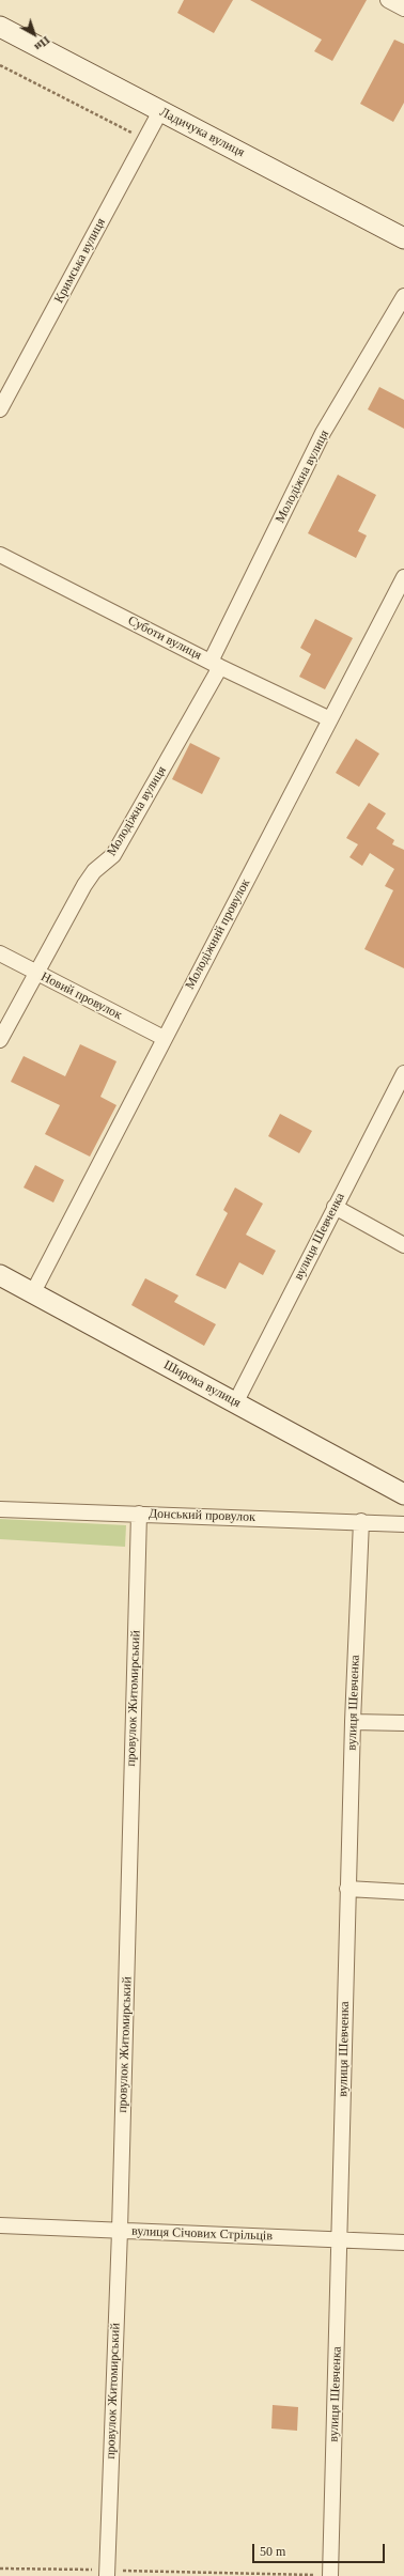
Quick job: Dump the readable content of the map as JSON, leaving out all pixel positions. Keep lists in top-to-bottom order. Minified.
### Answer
{"streets":{"street":["Ладичука вулиця","Кримська вулиця","Молодіжна вулиця","Суботи вулиця","Молодіжний провулок","Новий провулок","вулиця Шевченка","Широка вулиця","Донський провулок","провулок Житомирський","вулиця Січових Стрільців"]},"crossings":[["Ладичука вулиця","Кримська вулиця"],["Молодіжна вулиця","Суботи вулиця"],["Молодіжна вулиця","Новий провулок"],["Суботи вулиця","Молодіжний провулок"],["Молодіжний провулок","Новий провулок"],["Молодіжний провулок","Широка вулиця"],["вулиця Шевченка","Широка вулиця"],["вулиця Шевченка","Донський провулок"],["вулиця Шевченка","вулиця Січових Стрільців"],["Донський провулок","провулок Житомирський"],["провулок Житомирський","вулиця Січових Стрільців"]],"scale_bar":"50 m","north":"bottom right"}
